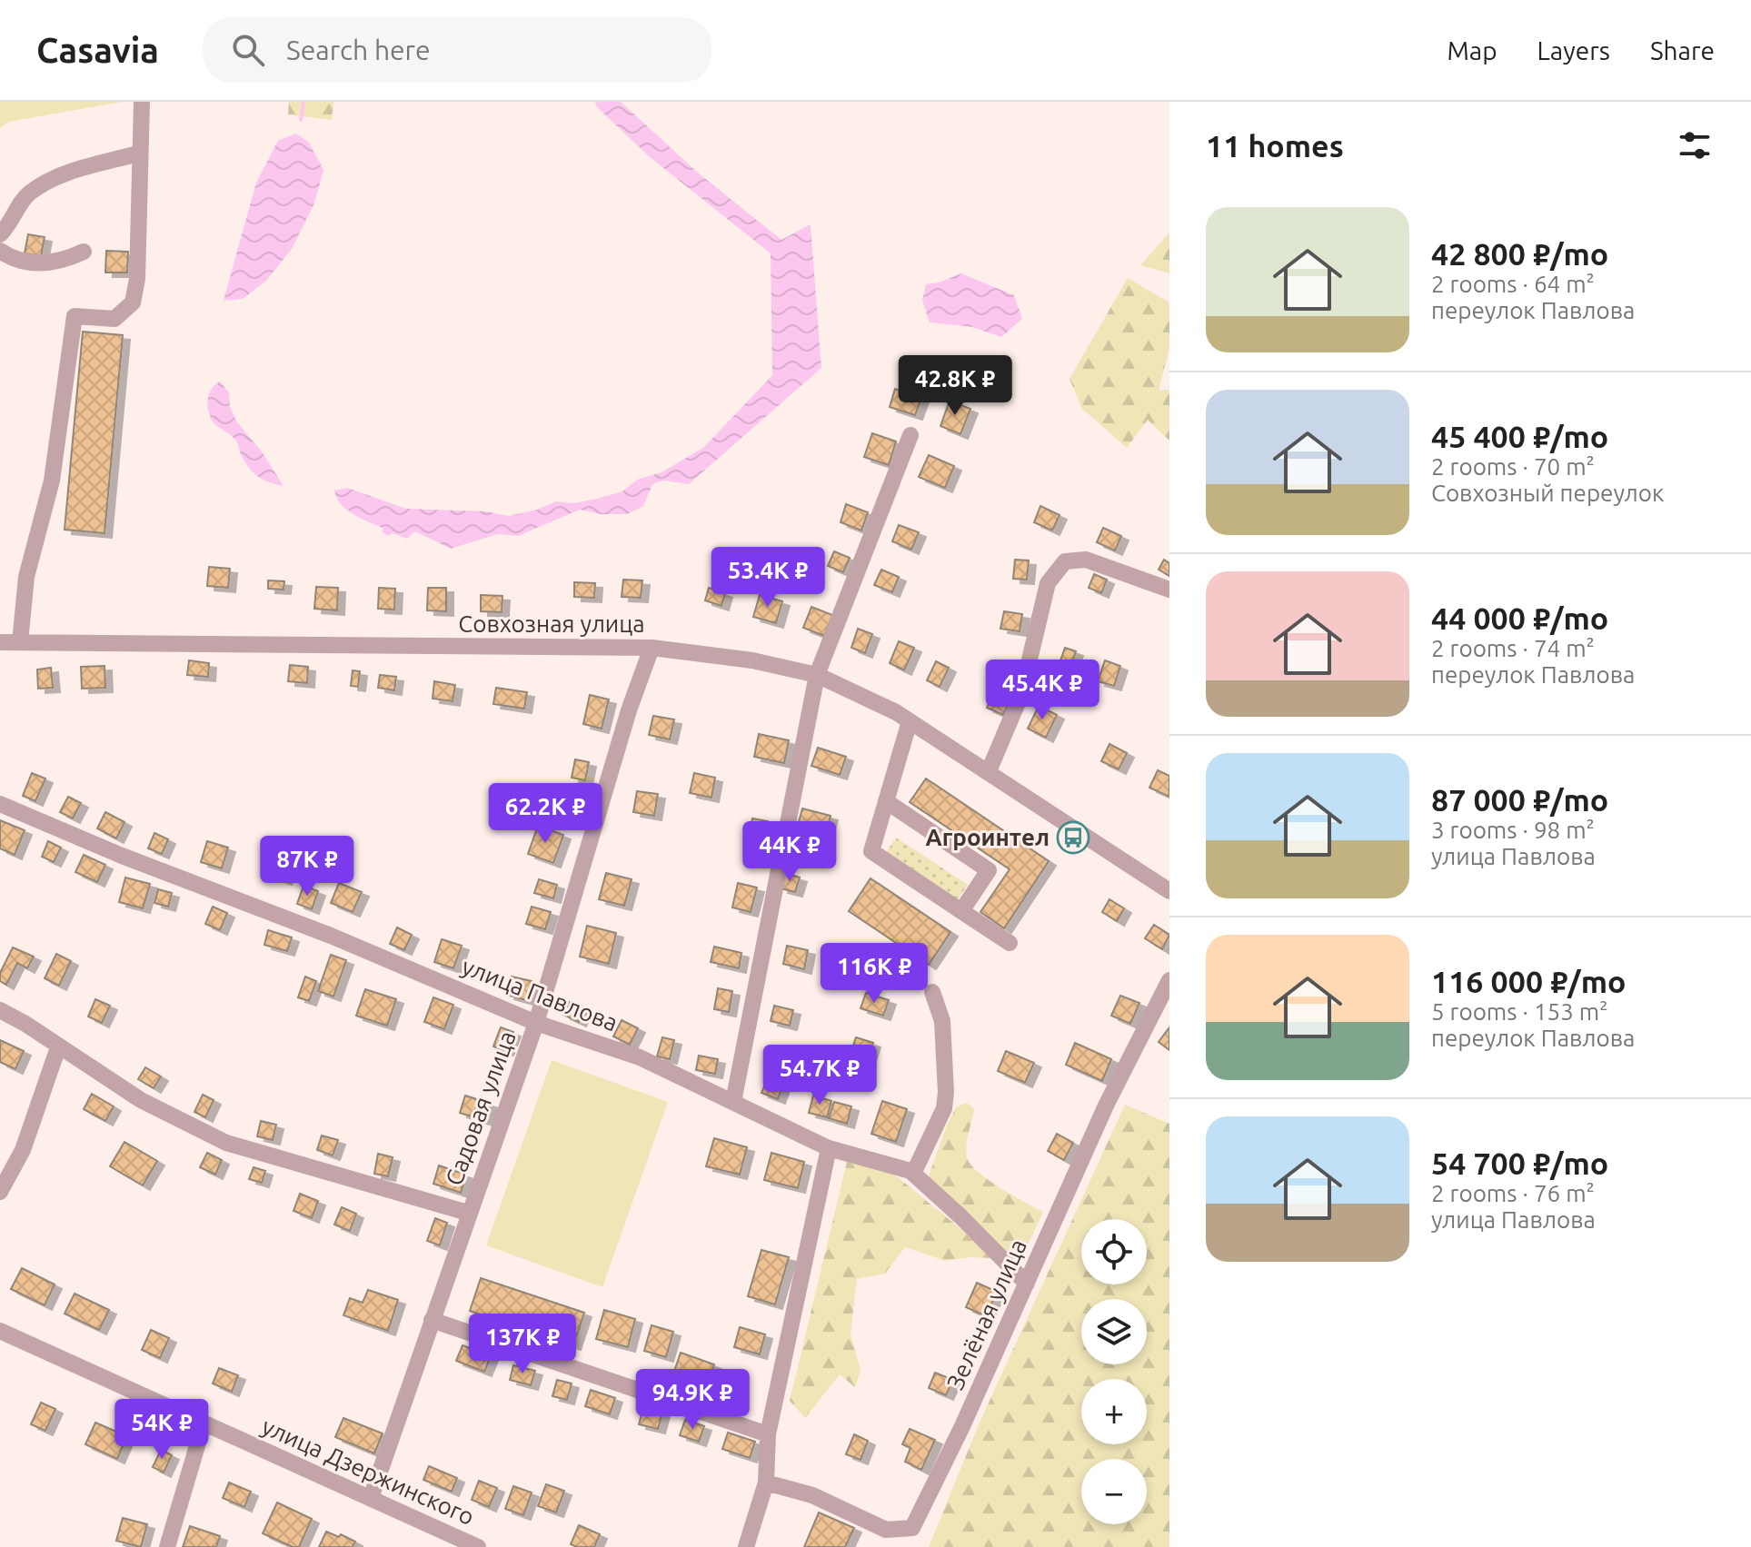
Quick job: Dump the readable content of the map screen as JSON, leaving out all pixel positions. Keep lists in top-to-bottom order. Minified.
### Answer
{"streets":{"street":["Совхозная улица","улица Павлова","Садовая улица","Зелёная улица","улица Дзержинского"]},"crossings":[["Совхозная улица","Садовая улица"],["улица Павлова","Садовая улица"],["улица Павлова","Зелёная улица"],["Садовая улица","улица Дзержинского"]],"places":{"bus stop":["Агроинтел"]},"page":{"header":"Casavia","search":"Search here","nav":["Map","Layers","Share"],"heading":"11 homes","list":[{"name":"42 800 ₽/mo","note":"2 rooms · 64 m² · переулок Павлова"},{"name":"45 400 ₽/mo","note":"2 rooms · 70 m² · Совхозный переулок"},{"name":"44 000 ₽/mo","note":"2 rooms · 74 m² · переулок Павлова"},{"name":"87 000 ₽/mo","note":"3 rooms · 98 m² · улица Павлова"},{"name":"116 000 ₽/mo","note":"5 rooms · 153 m² · переулок Павлова"},{"name":"54 700 ₽/mo","note":"2 rooms · 76 m² · улица Павлова"}],"price":["42.8K ₽","53.4K ₽","45.4K ₽","62.2K ₽","44K ₽","87K ₽","116K ₽","54.7K ₽","137K ₽","94.9K ₽","54K ₽"],"map_buttons":["+","−"]}}
